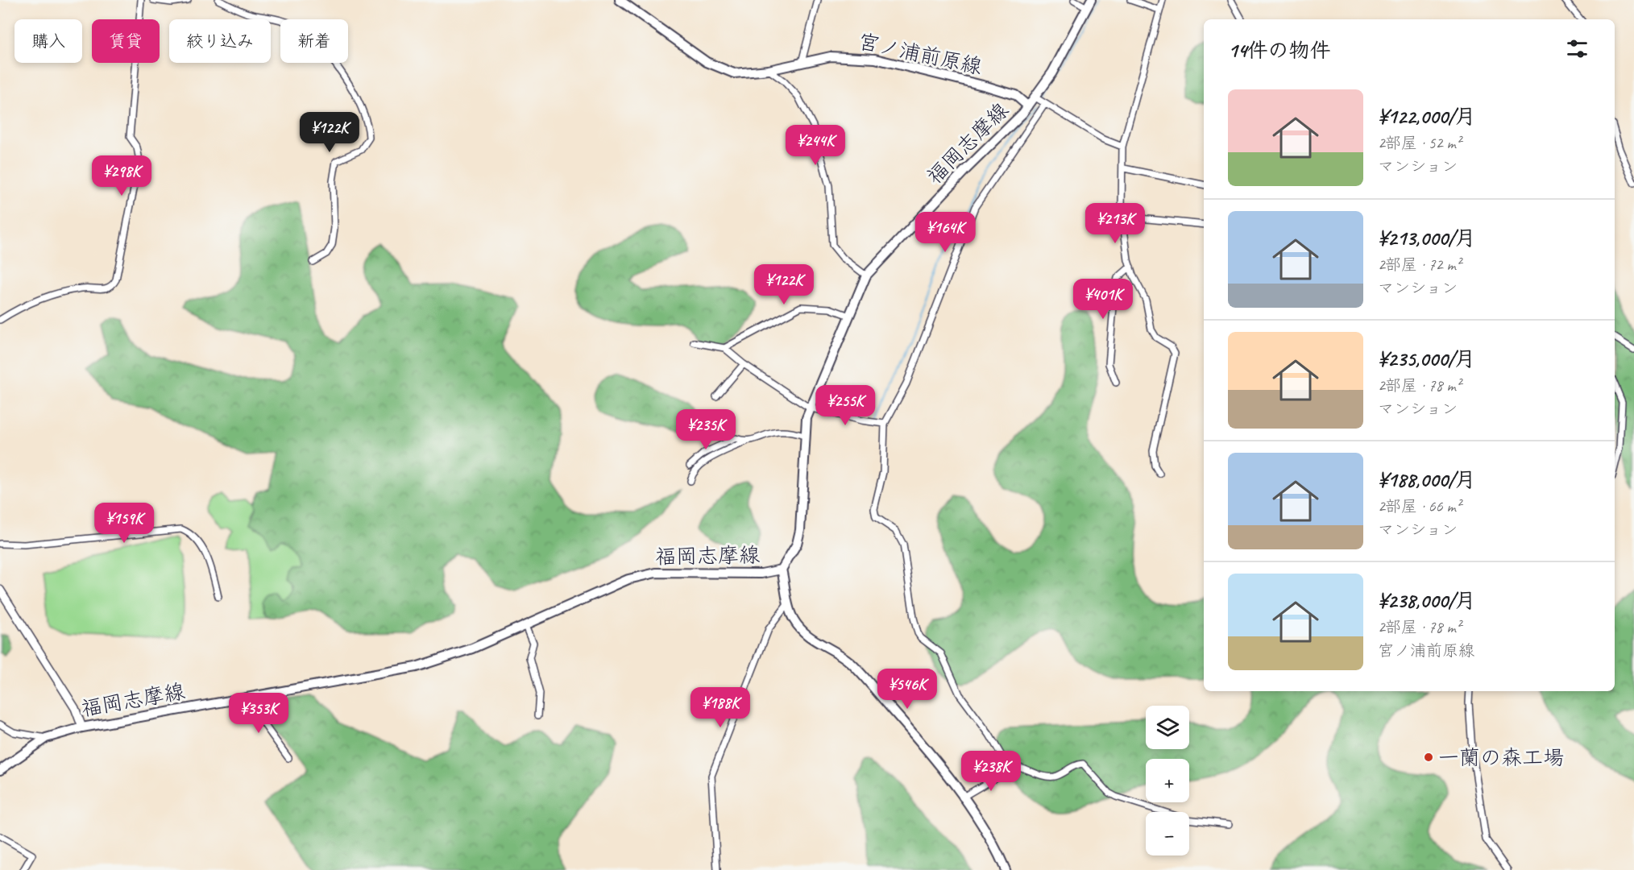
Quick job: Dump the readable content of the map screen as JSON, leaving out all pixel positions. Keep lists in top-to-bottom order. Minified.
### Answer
{"streets":{"main road":["宮ノ浦前原線","福岡志摩線"]},"crossings":[["宮ノ浦前原線","福岡志摩線"]],"places":["一蘭の森工場"],"page":{"chip":["購入","賃貸","絞り込み","新着"],"heading":"14件の物件","list":[{"name":"¥122,000/月","note":"2部屋 · 52 m² · マンション"},{"name":"¥213,000/月","note":"2部屋 · 72 m² · マンション"},{"name":"¥235,000/月","note":"2部屋 · 78 m² · マンション"},{"name":"¥188,000/月","note":"2部屋 · 66 m² · マンション"},{"name":"¥238,000/月","note":"2部屋 · 78 m² · 宮ノ浦前原線"}],"price":["¥122K","¥244K","¥298K","¥213K","¥164K","¥122K","¥401K","¥255K","¥235K","¥159K","¥546K","¥188K","¥353K","¥238K"],"map_buttons":["+","−"]}}
